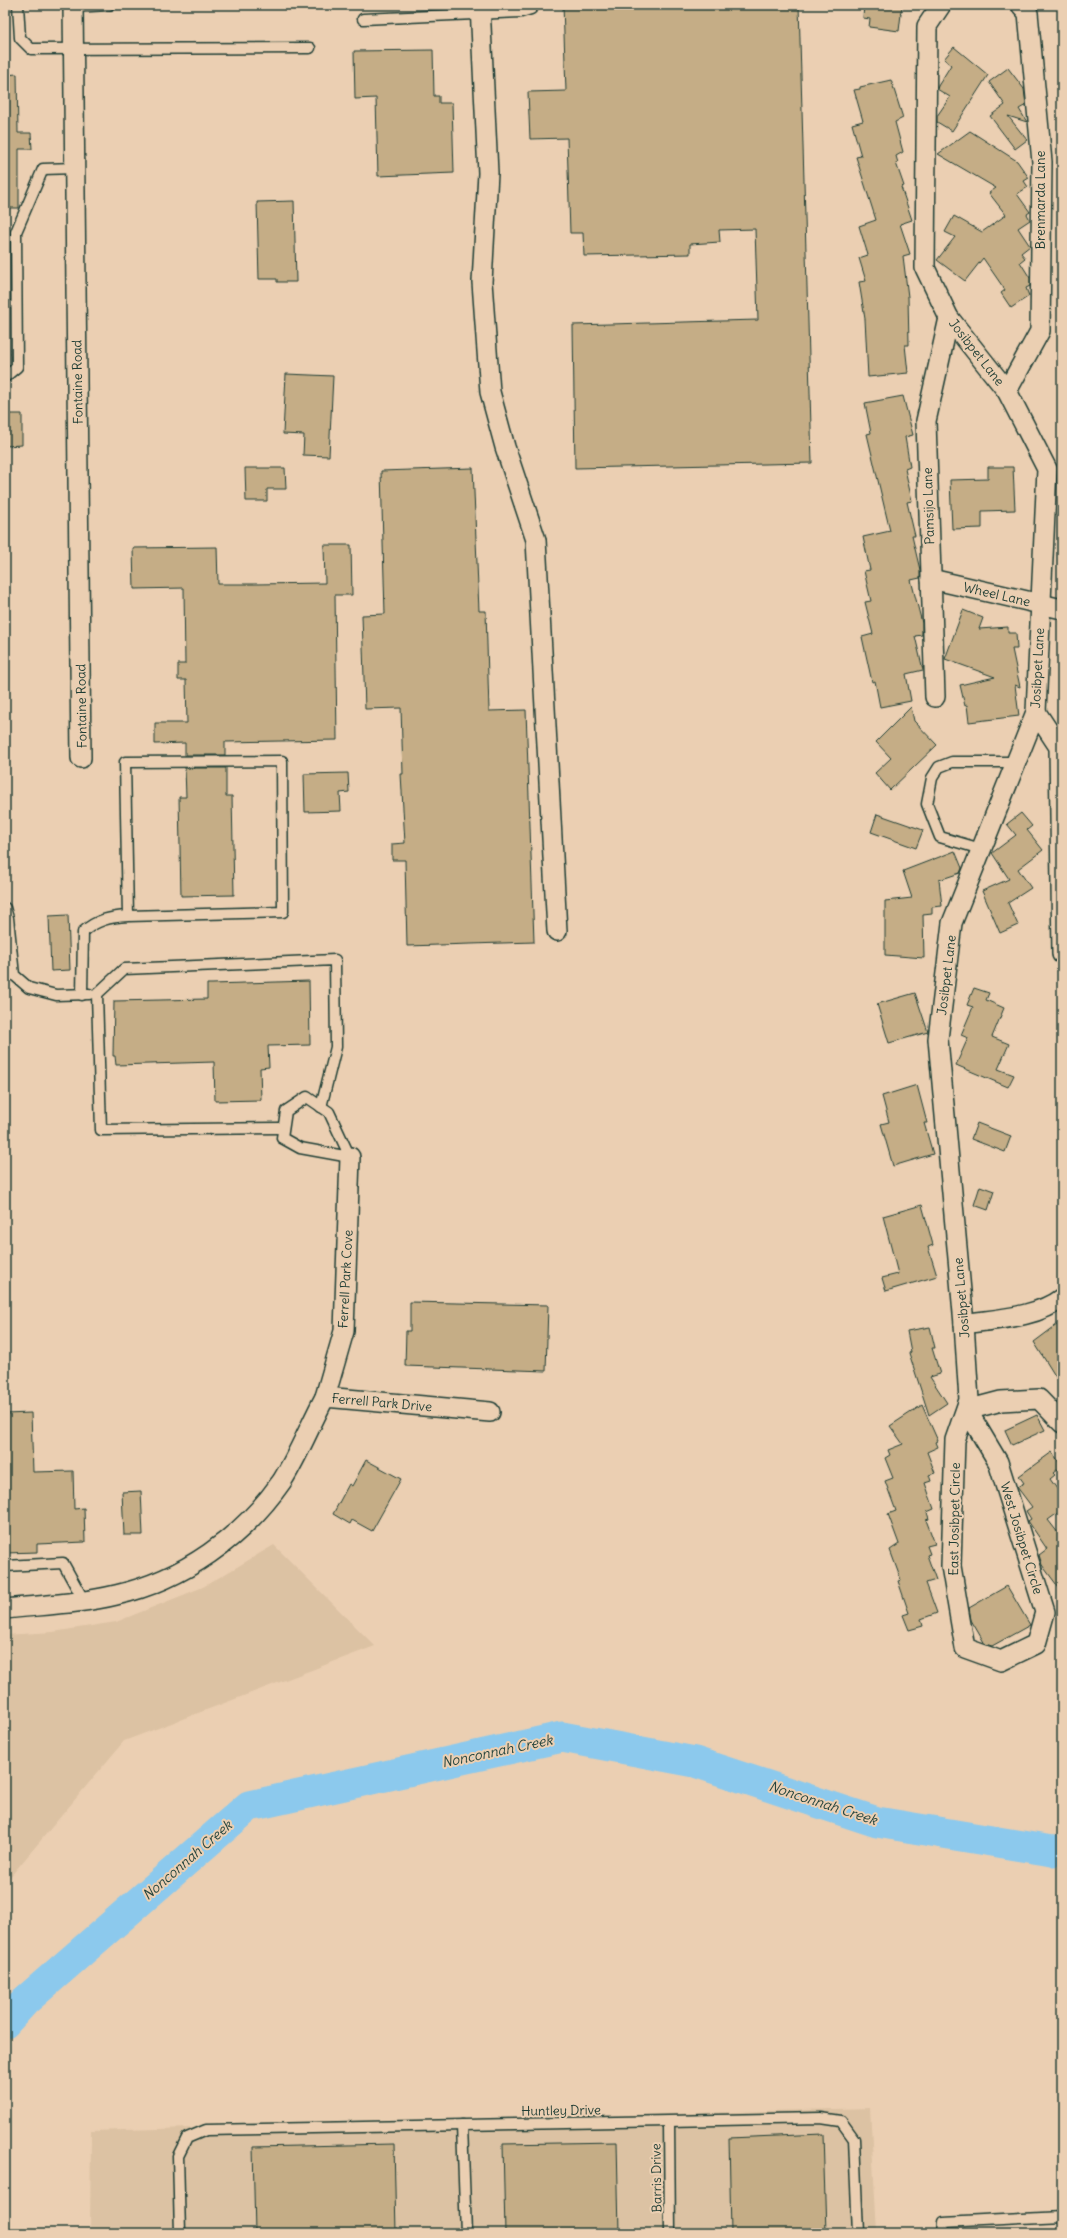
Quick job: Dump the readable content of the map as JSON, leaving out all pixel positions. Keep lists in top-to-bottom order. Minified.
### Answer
{"streets":{"street":["Brenmarda Lane","Josibpet Lane","Fontaine Road","Pamsijo Lane","Wheel Lane","Ferrell Park Cove","Ferrell Park Drive","East Josibpet Circle","West Josibpet Circle"],"lane":["Huntley Drive","Barris Drive"]},"crossings":[["Brenmarda Lane","Josibpet Lane"],["Josibpet Lane","Pamsijo Lane"],["Josibpet Lane","Wheel Lane"],["Josibpet Lane","East Josibpet Circle"],["Josibpet Lane","West Josibpet Circle"],["Pamsijo Lane","Wheel Lane"],["Ferrell Park Cove","Ferrell Park Drive"],["East Josibpet Circle","West Josibpet Circle"],["Huntley Drive","Barris Drive"]],"water":["Nonconnah Creek"]}
